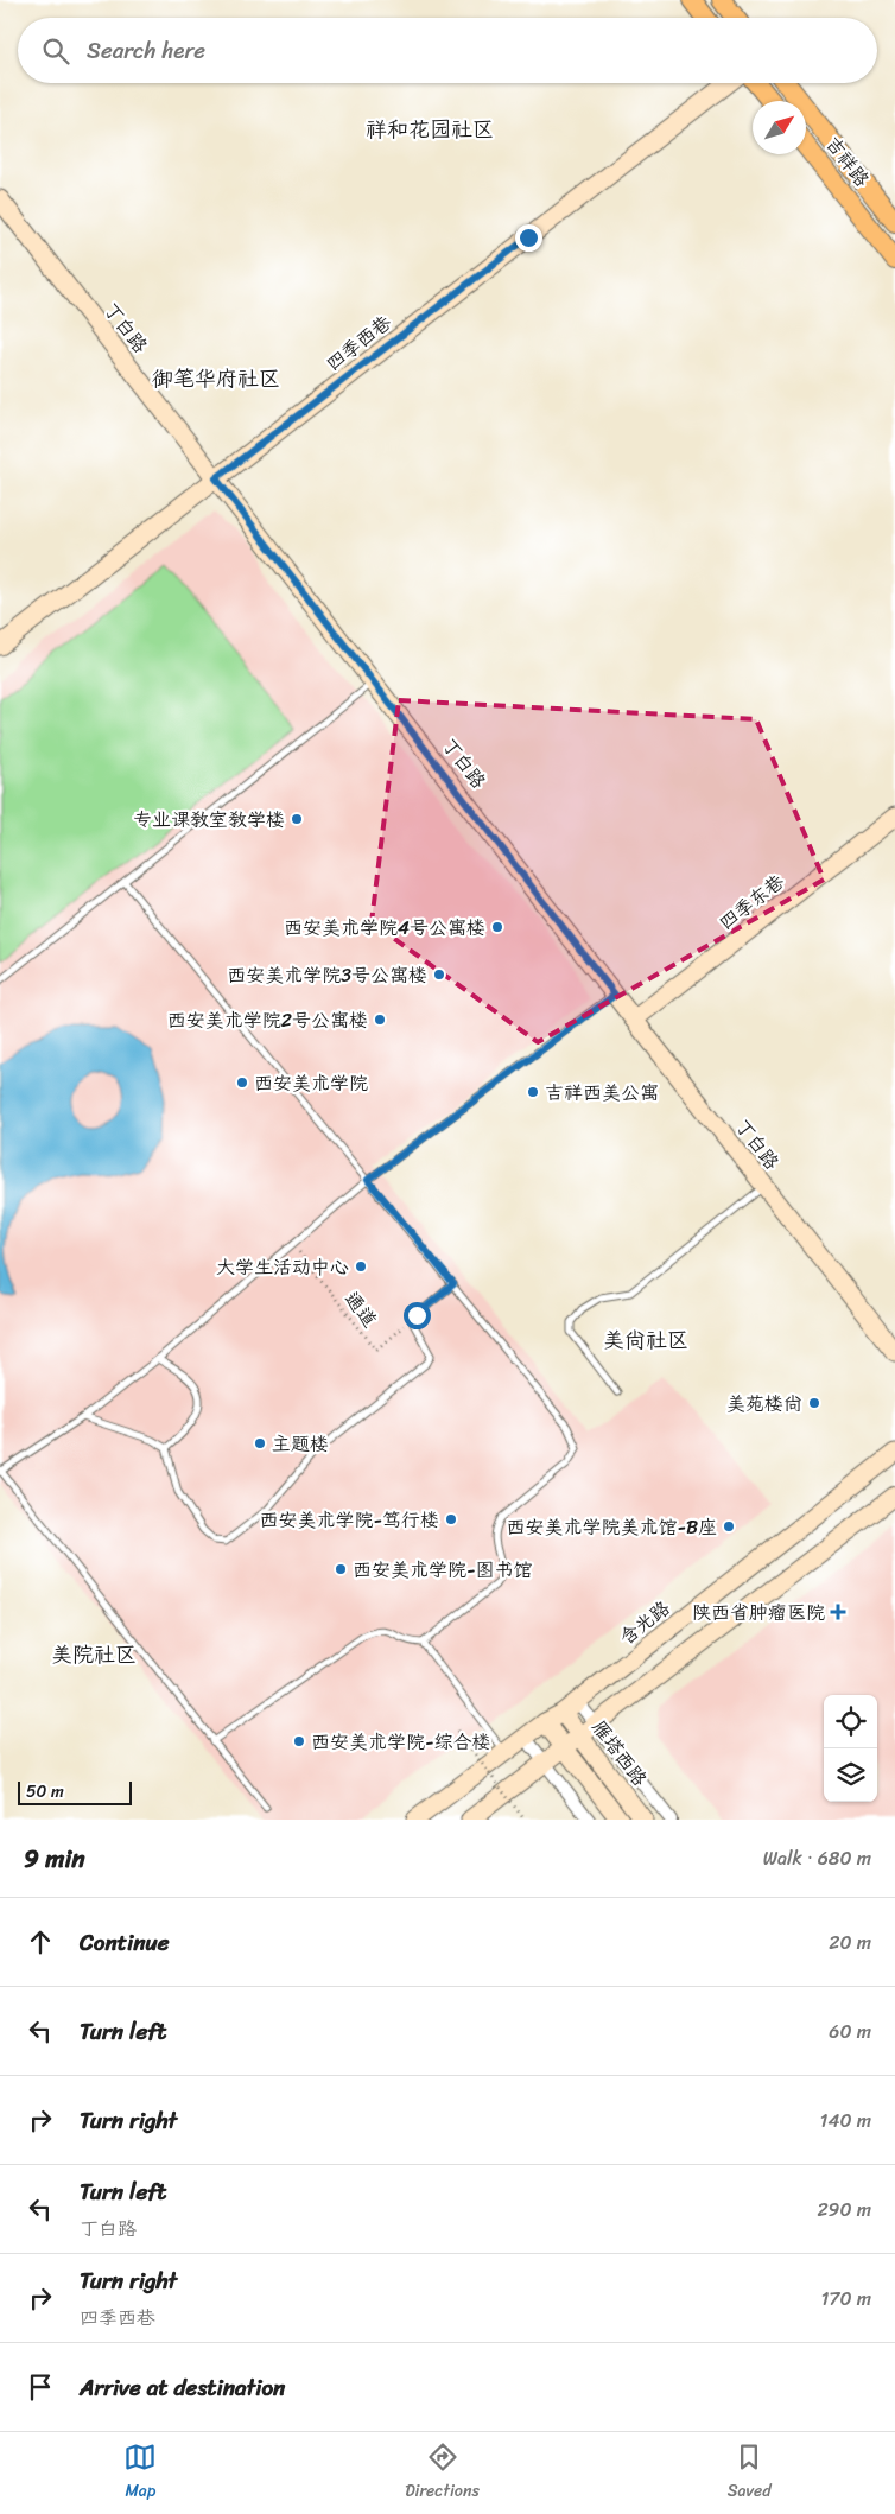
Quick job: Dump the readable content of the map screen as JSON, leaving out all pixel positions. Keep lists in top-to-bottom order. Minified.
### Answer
{"streets":{"main road":["吉祥路"],"street":["丁白路","四季西巷","四季东巷","含光路","雁塔西路"],"path":["通道"]},"crossings":[["丁白路","四季西巷"],["丁白路","四季东巷"],["含光路","雁塔西路"]],"districts":["祥和花园社区","御笔华府社区","美尚社区","美院社区"],"places":{"other":["专业课教室教学楼","西安美术学院4号公寓楼","西安美术学院3号公寓楼","西安美术学院2号公寓楼","西安美术学院","吉祥西美公寓","大学生活动中心","美苑楼尚","主题楼","西安美术学院-笃行楼","西安美术学院美术馆-B座","西安美术学院-图书馆","西安美术学院-综合楼"],"health":["陕西省肿瘤医院"]},"scale_bar":"50 m","north":"top right","page":{"search":"Search here","scale":"50 m","heading":["9 min","Walk · 680 m"],"list":[["Continue","20 m"],["Turn left","60 m"],["Turn right","140 m"],["Turn left","丁白路","290 m"],["Turn right","四季西巷","170 m"],"Arrive at destination"],"nav":["Map","Directions","Saved"]}}
